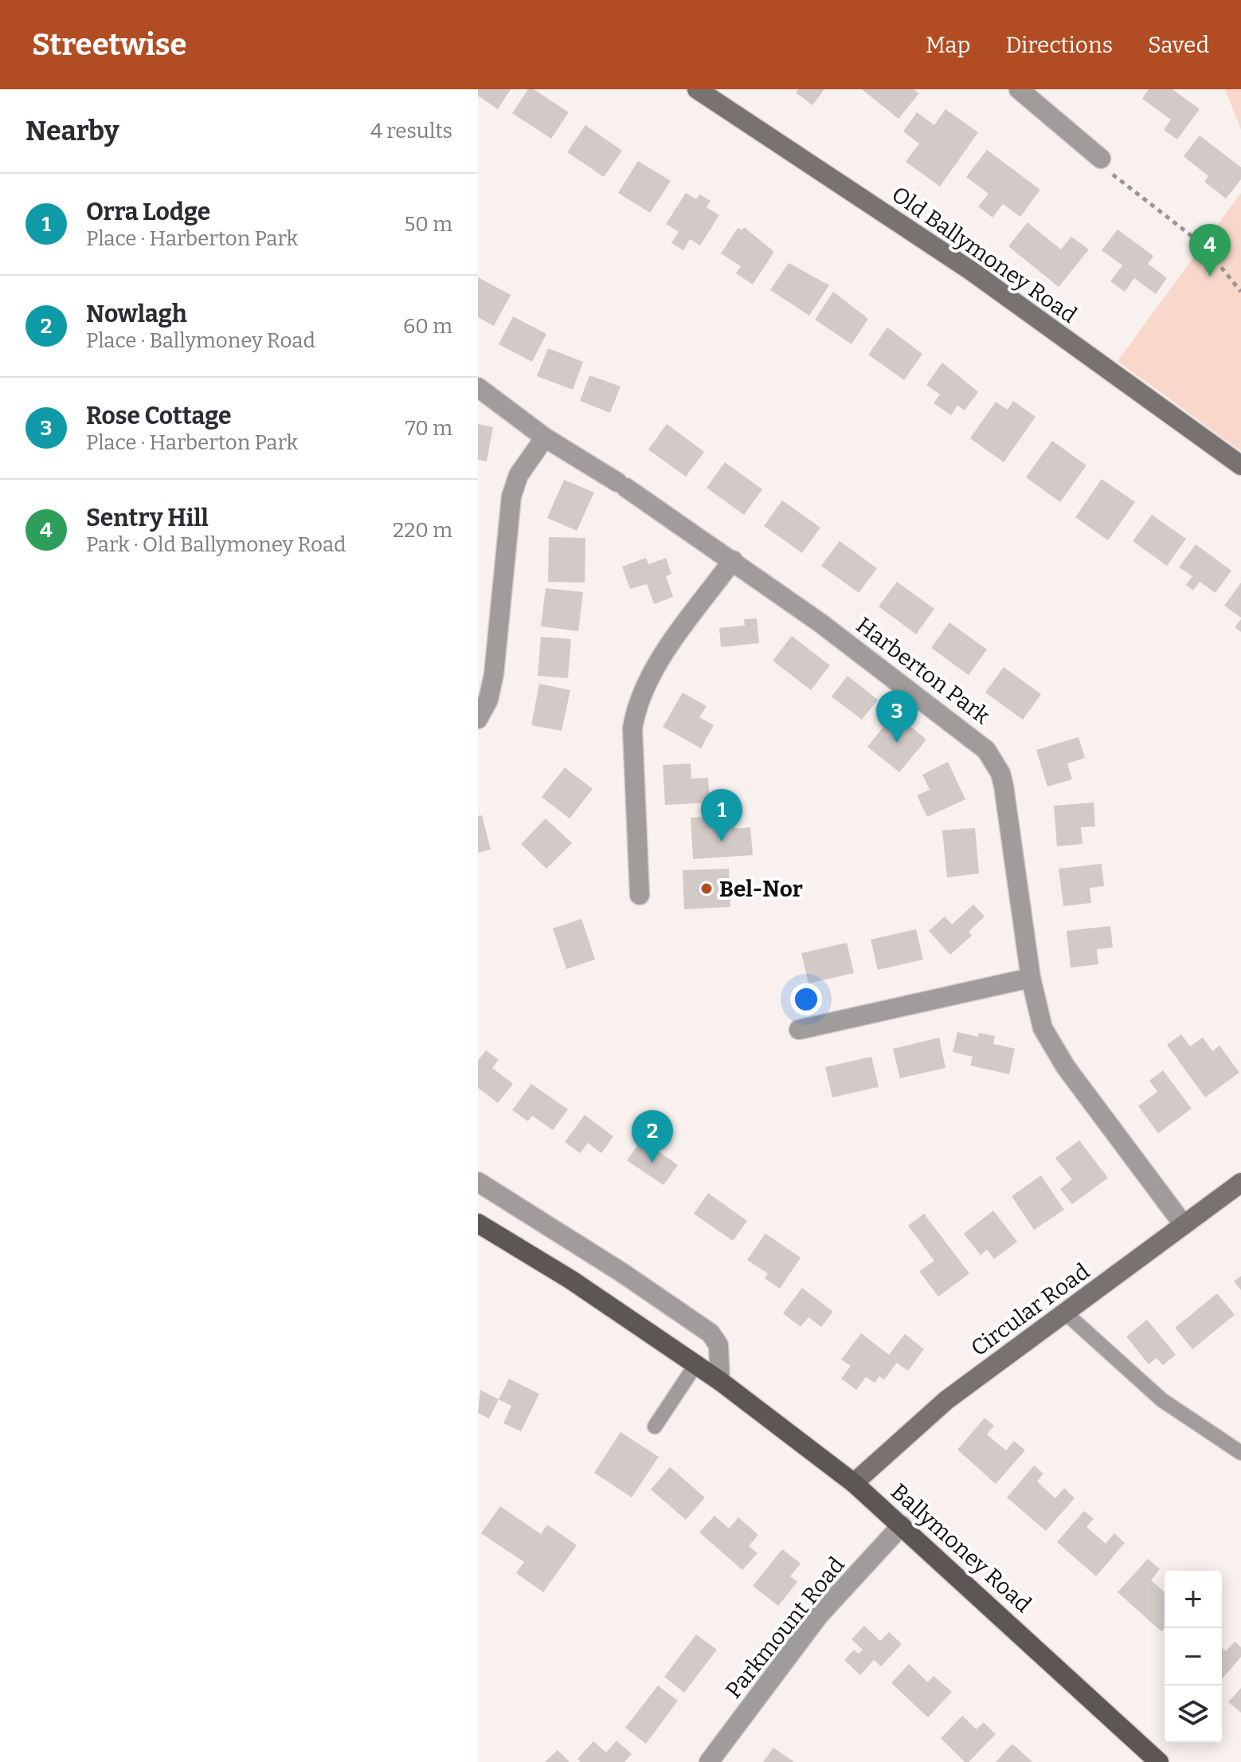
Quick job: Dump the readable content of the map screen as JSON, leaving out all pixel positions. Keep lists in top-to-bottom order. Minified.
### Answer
{"streets":{"main road":["Ballymoney Road"],"street":["Old Ballymoney Road","Harberton Park","Circular Road","Parkmount Road"]},"crossings":[["Harberton Park","Circular Road"],["Circular Road","Ballymoney Road"],["Ballymoney Road","Parkmount Road"]],"places":["Bel-Nor"],"page":{"header":"Streetwise","nav":["Map","Directions","Saved"],"heading":["Nearby","4 results"],"list":[{"mark":"1","name":"Orra Lodge","note":"Place · Harberton Park","value":"50 m"},{"mark":"2","name":"Nowlagh","note":"Place · Ballymoney Road","value":"60 m"},{"mark":"3","name":"Rose Cottage","note":"Place · Harberton Park","value":"70 m"},{"mark":"4","name":"Sentry Hill","note":"Park · Old Ballymoney Road","value":"220 m"}],"pins":["4","3","1","2"],"map_buttons":["+","−"]}}
